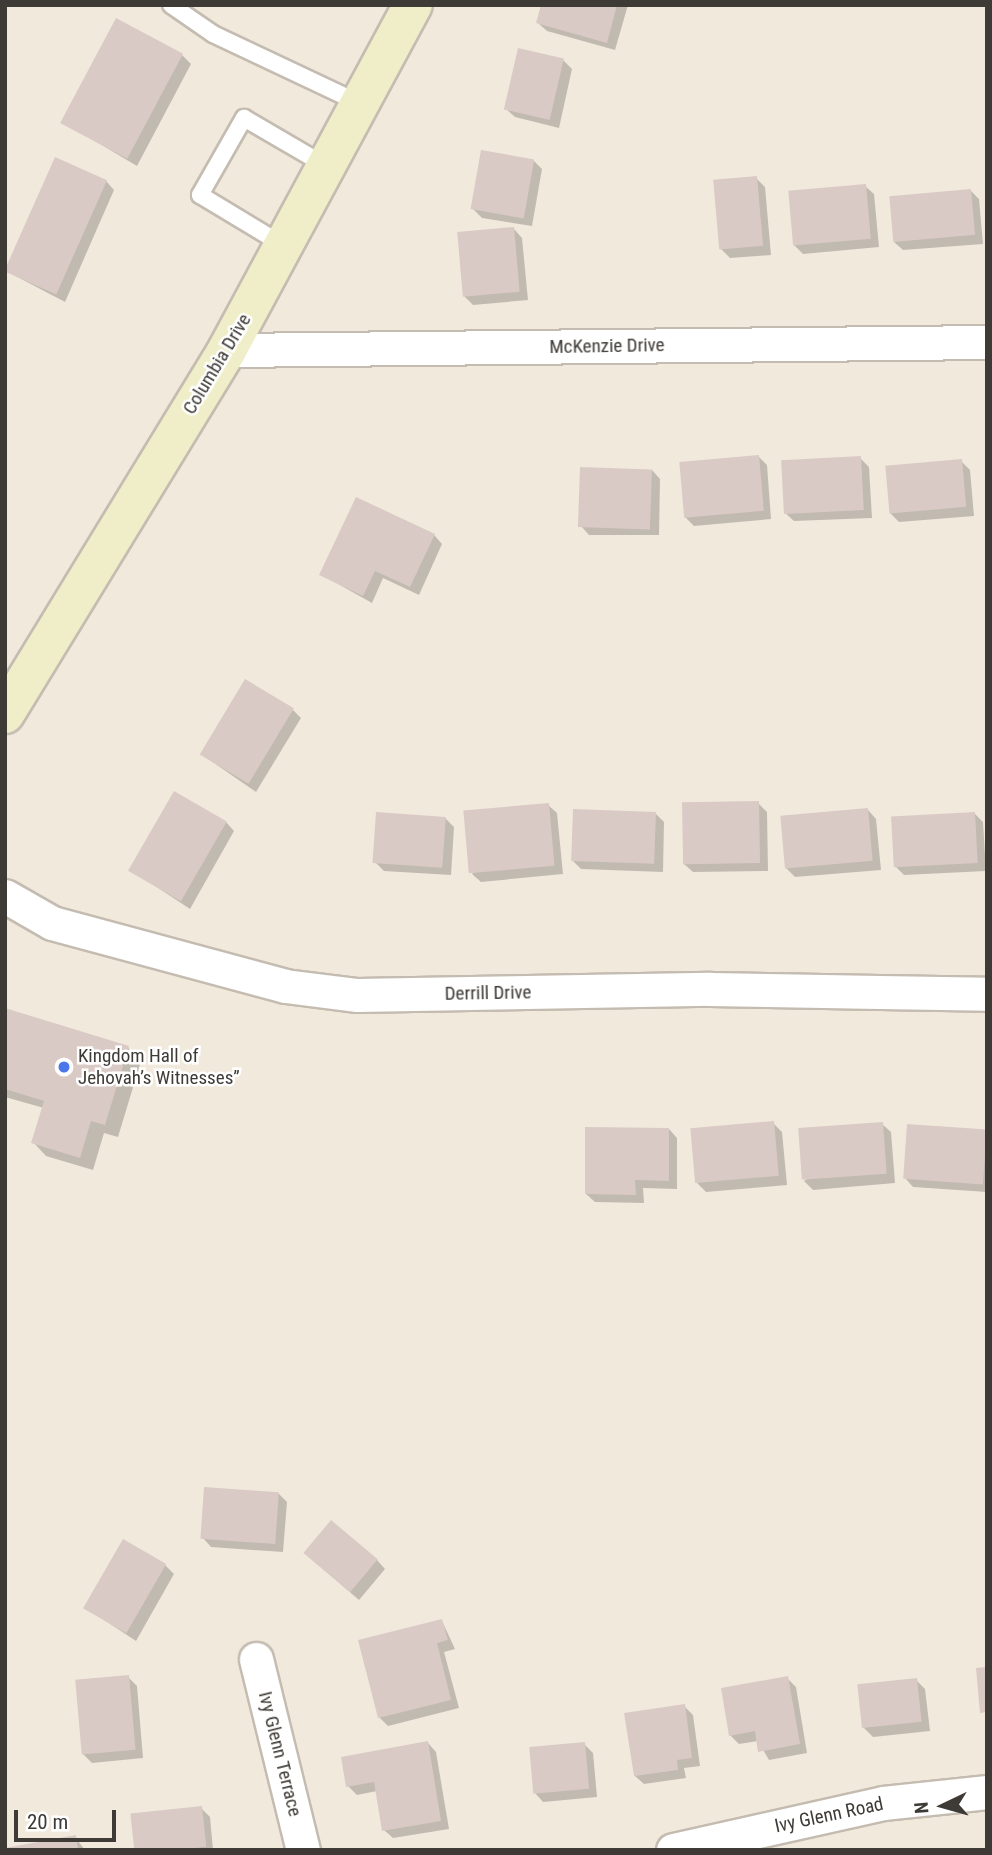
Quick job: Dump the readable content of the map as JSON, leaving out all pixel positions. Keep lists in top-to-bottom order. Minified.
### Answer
{"streets":{"main road":["Columbia Drive"],"street":["McKenzie Drive","Derrill Drive","Ivy Glenn Terrace","Ivy Glenn Road"]},"crossings":[["McKenzie Drive","Columbia Drive"]],"places":["Kingdom Hall of Jehovah’s Witnesses”"],"scale_bar":"20 m","north":"left"}
